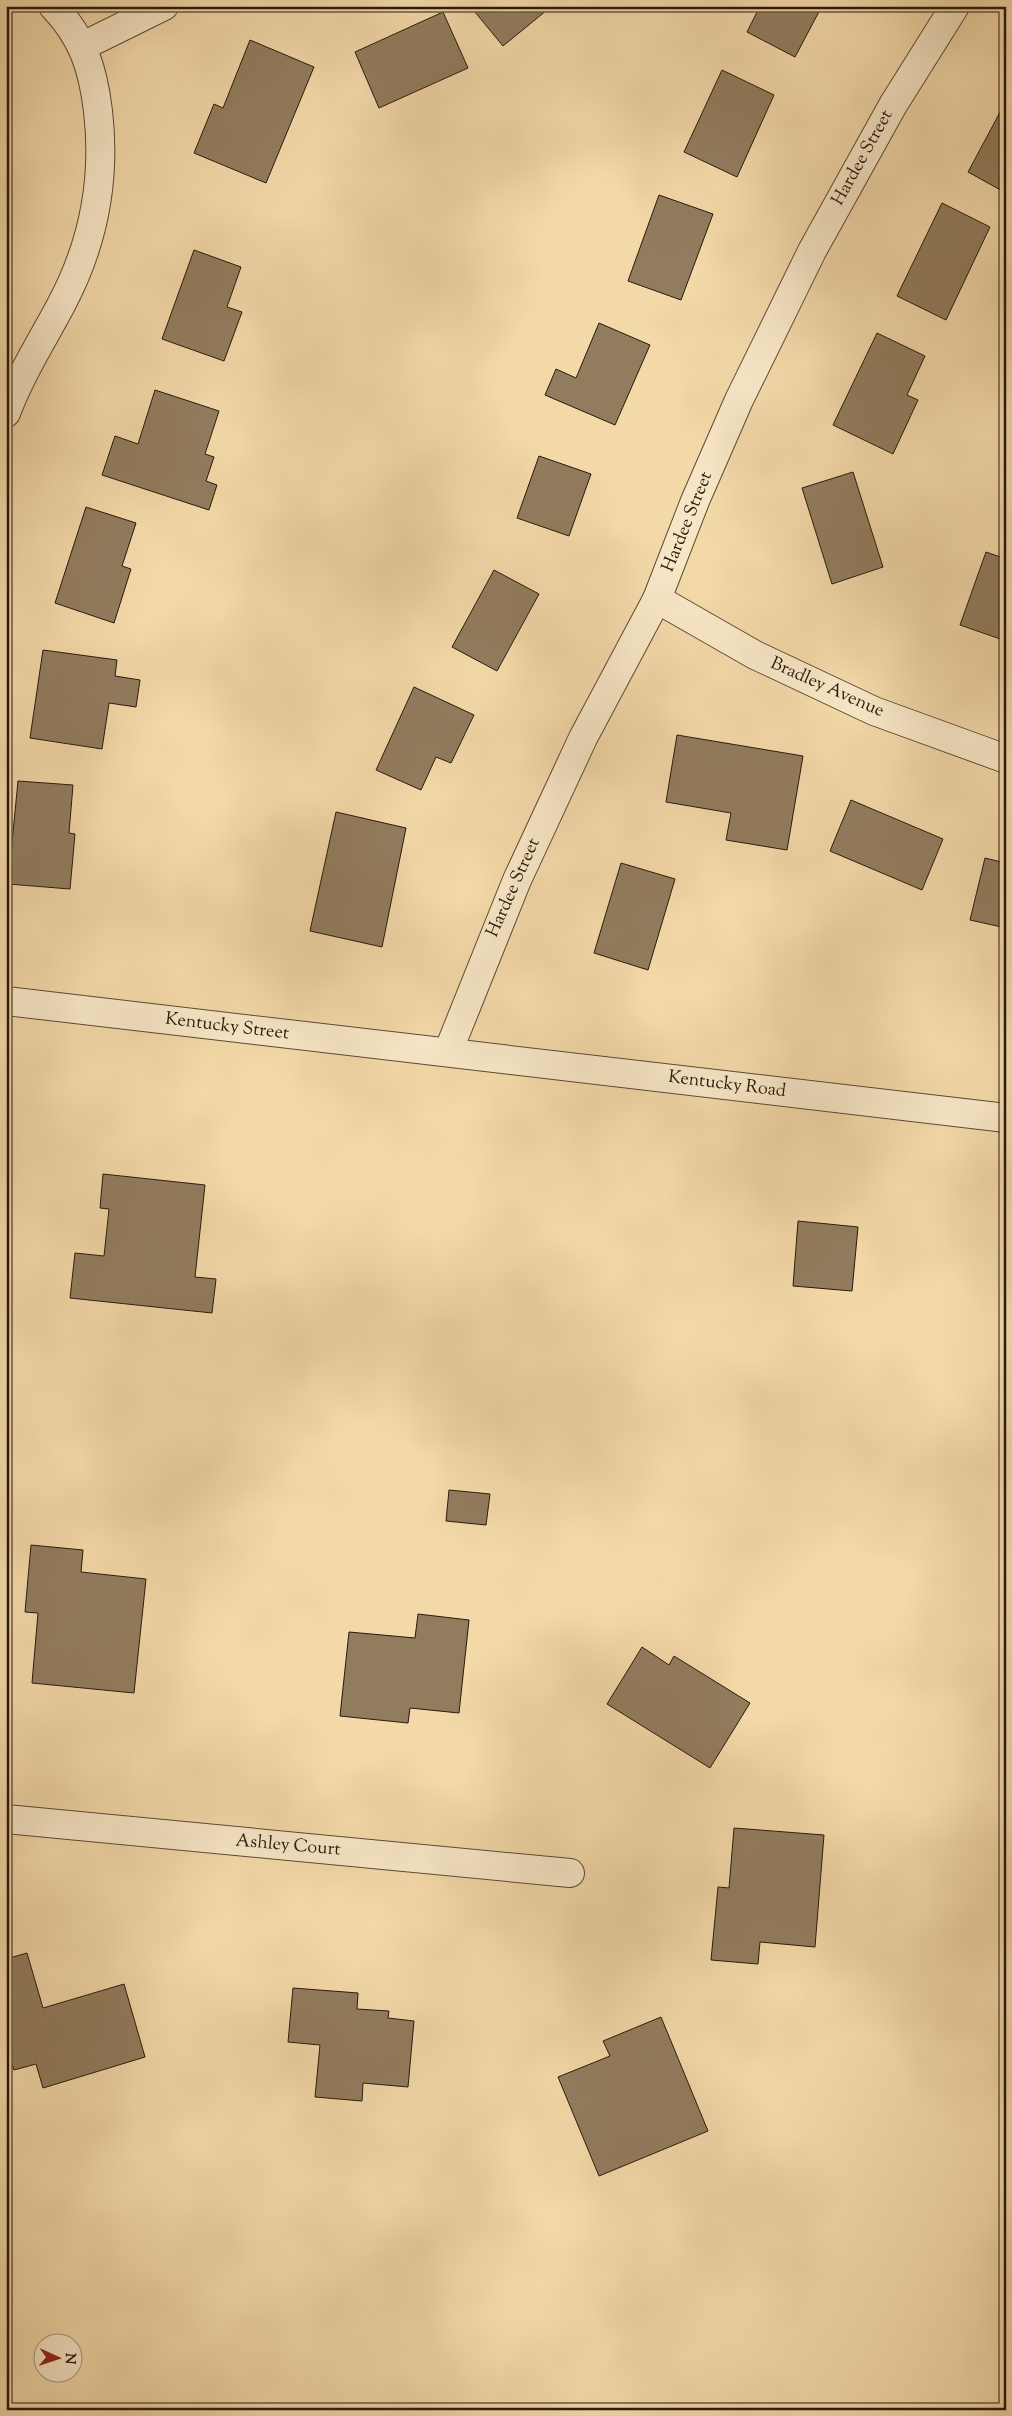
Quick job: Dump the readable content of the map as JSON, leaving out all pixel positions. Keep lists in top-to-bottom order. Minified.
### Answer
{"streets":{"street":["Hardee Street","Bradley Avenue","Kentucky Street","Kentucky Road","Ashley Court"]},"crossings":[["Hardee Street","Bradley Avenue"],["Hardee Street","Kentucky Street"],["Hardee Street","Kentucky Road"],["Kentucky Street","Kentucky Road"]],"north":"right"}
